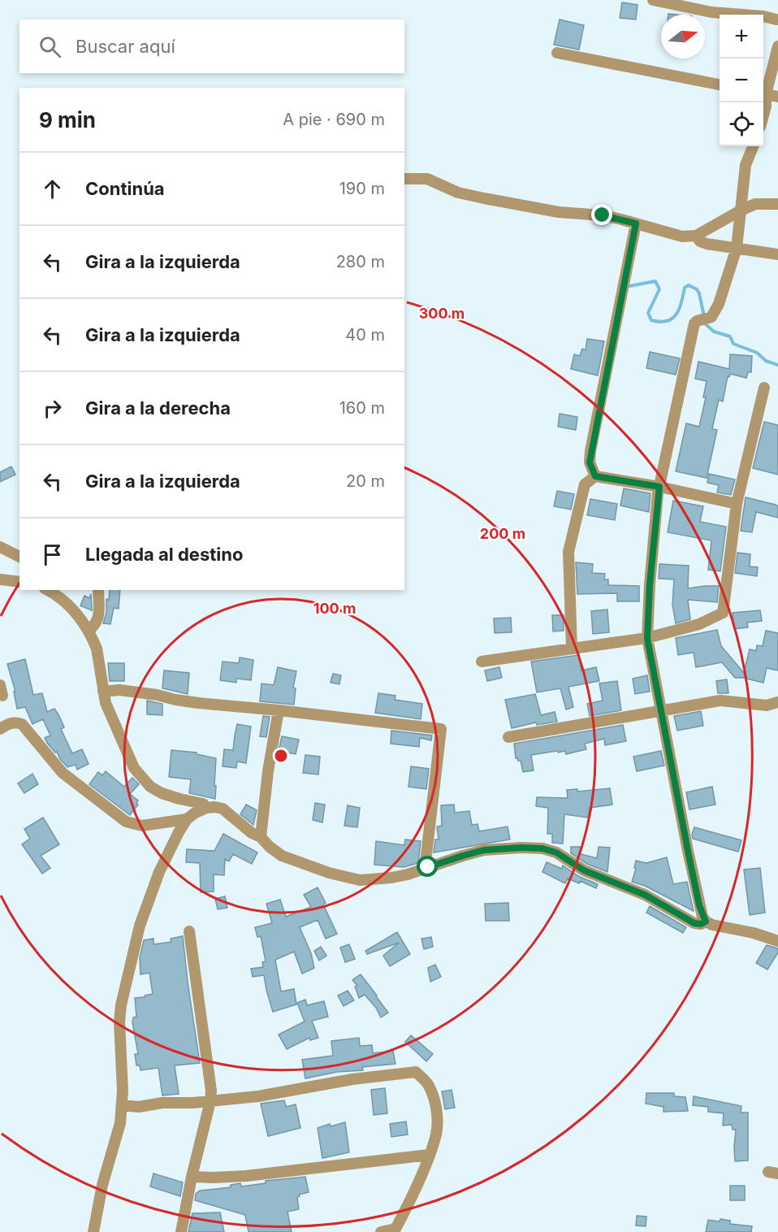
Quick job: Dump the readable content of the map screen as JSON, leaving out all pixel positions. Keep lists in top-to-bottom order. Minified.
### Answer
{"north":"right","page":{"map_buttons":["+","−"],"search":"Buscar aquí","heading":["9 min","A pie · 690 m"],"list":[["Continúa","190 m"],["Gira a la izquierda","280 m"],["Gira a la izquierda","40 m"],["Gira a la derecha","160 m"],["Gira a la izquierda","20 m"],"Llegada al destino"]},"rings":["300 m","200 m","100 m"]}
